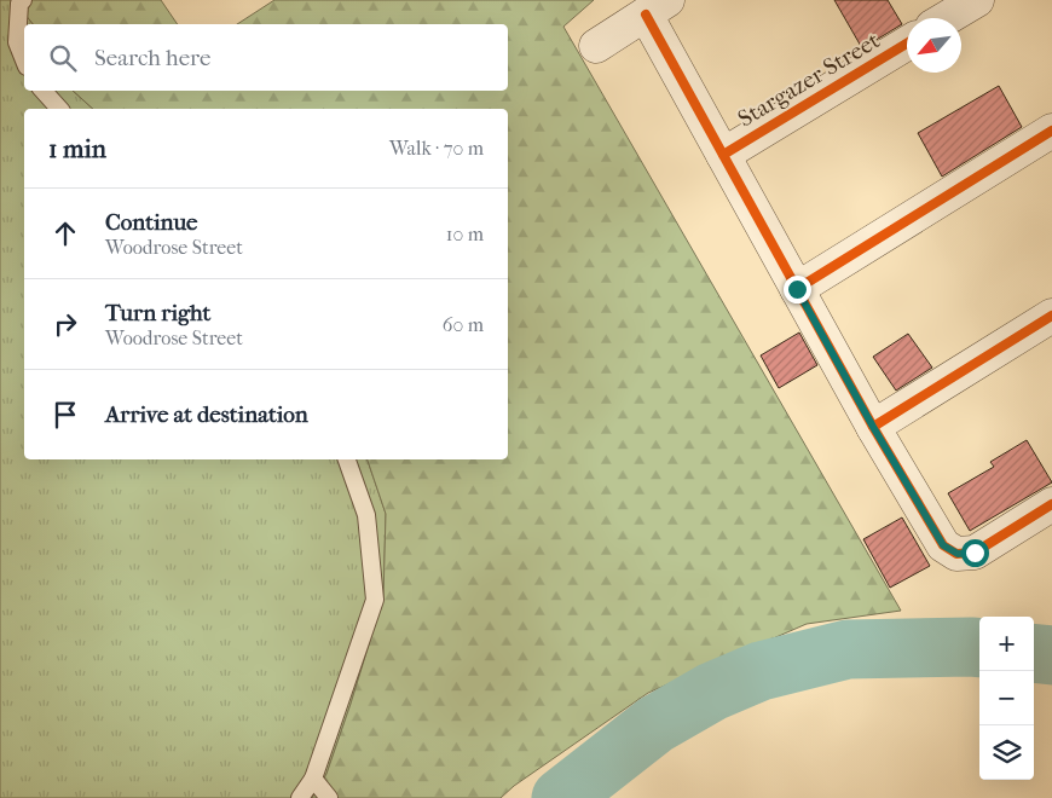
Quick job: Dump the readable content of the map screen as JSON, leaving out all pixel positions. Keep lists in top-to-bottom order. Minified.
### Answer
{"streets":{"street":["Stargazer Street"]},"north":"bottom left","page":{"search":"Search here","heading":["1 min","Walk · 70 m"],"list":[["Continue","Woodrose Street","10 m"],["Turn right","Woodrose Street","60 m"],"Arrive at destination"],"map_buttons":["+","−"]}}
